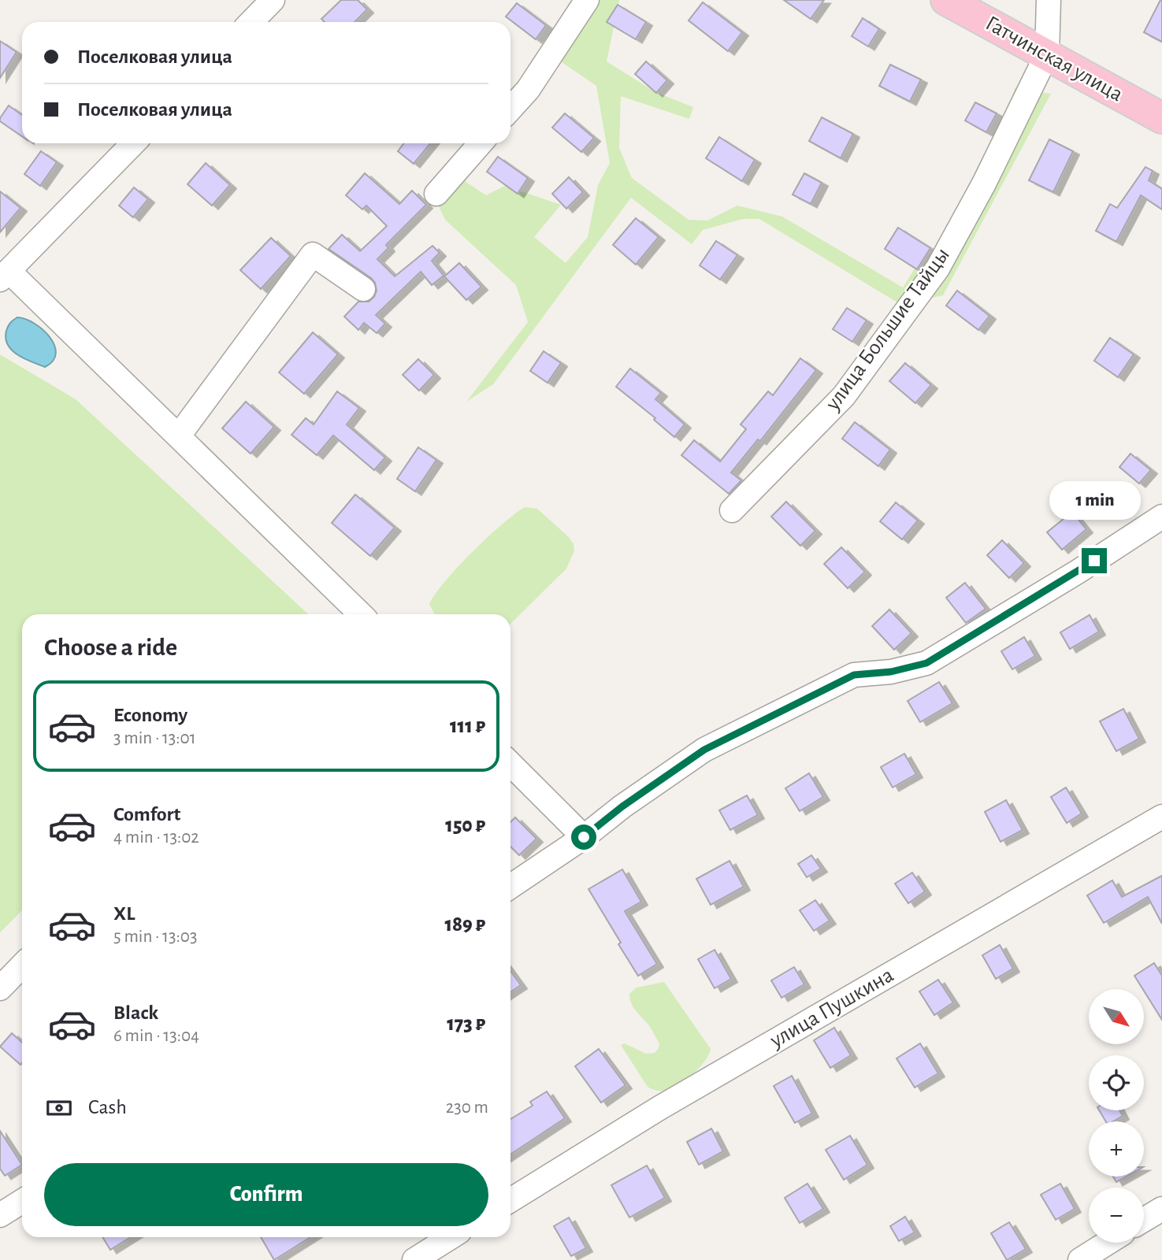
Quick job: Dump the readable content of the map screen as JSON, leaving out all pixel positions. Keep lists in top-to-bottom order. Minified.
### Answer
{"streets":{"main road":["Гатчинская улица"],"street":["улица Большие Тайцы","улица Пушкина"]},"crossings":[["Гатчинская улица","улица Большие Тайцы"]],"north":"bottom right","page":{"banner":["Поселковая улица","Поселковая улица"],"bubble":"1 min","heading":"Choose a ride","list":[{"name":"Economy","note":"3 min · 13:01","value":"111 ₽"},{"name":"Comfort","note":"4 min · 13:02","value":"150 ₽"},{"name":"XL","note":"5 min · 13:03","value":"189 ₽"},{"name":"Black","note":"6 min · 13:04","value":"173 ₽"}],"map_buttons":["+","−"],"pay":["Cash","230 m"],"buttons":"Confirm"}}
